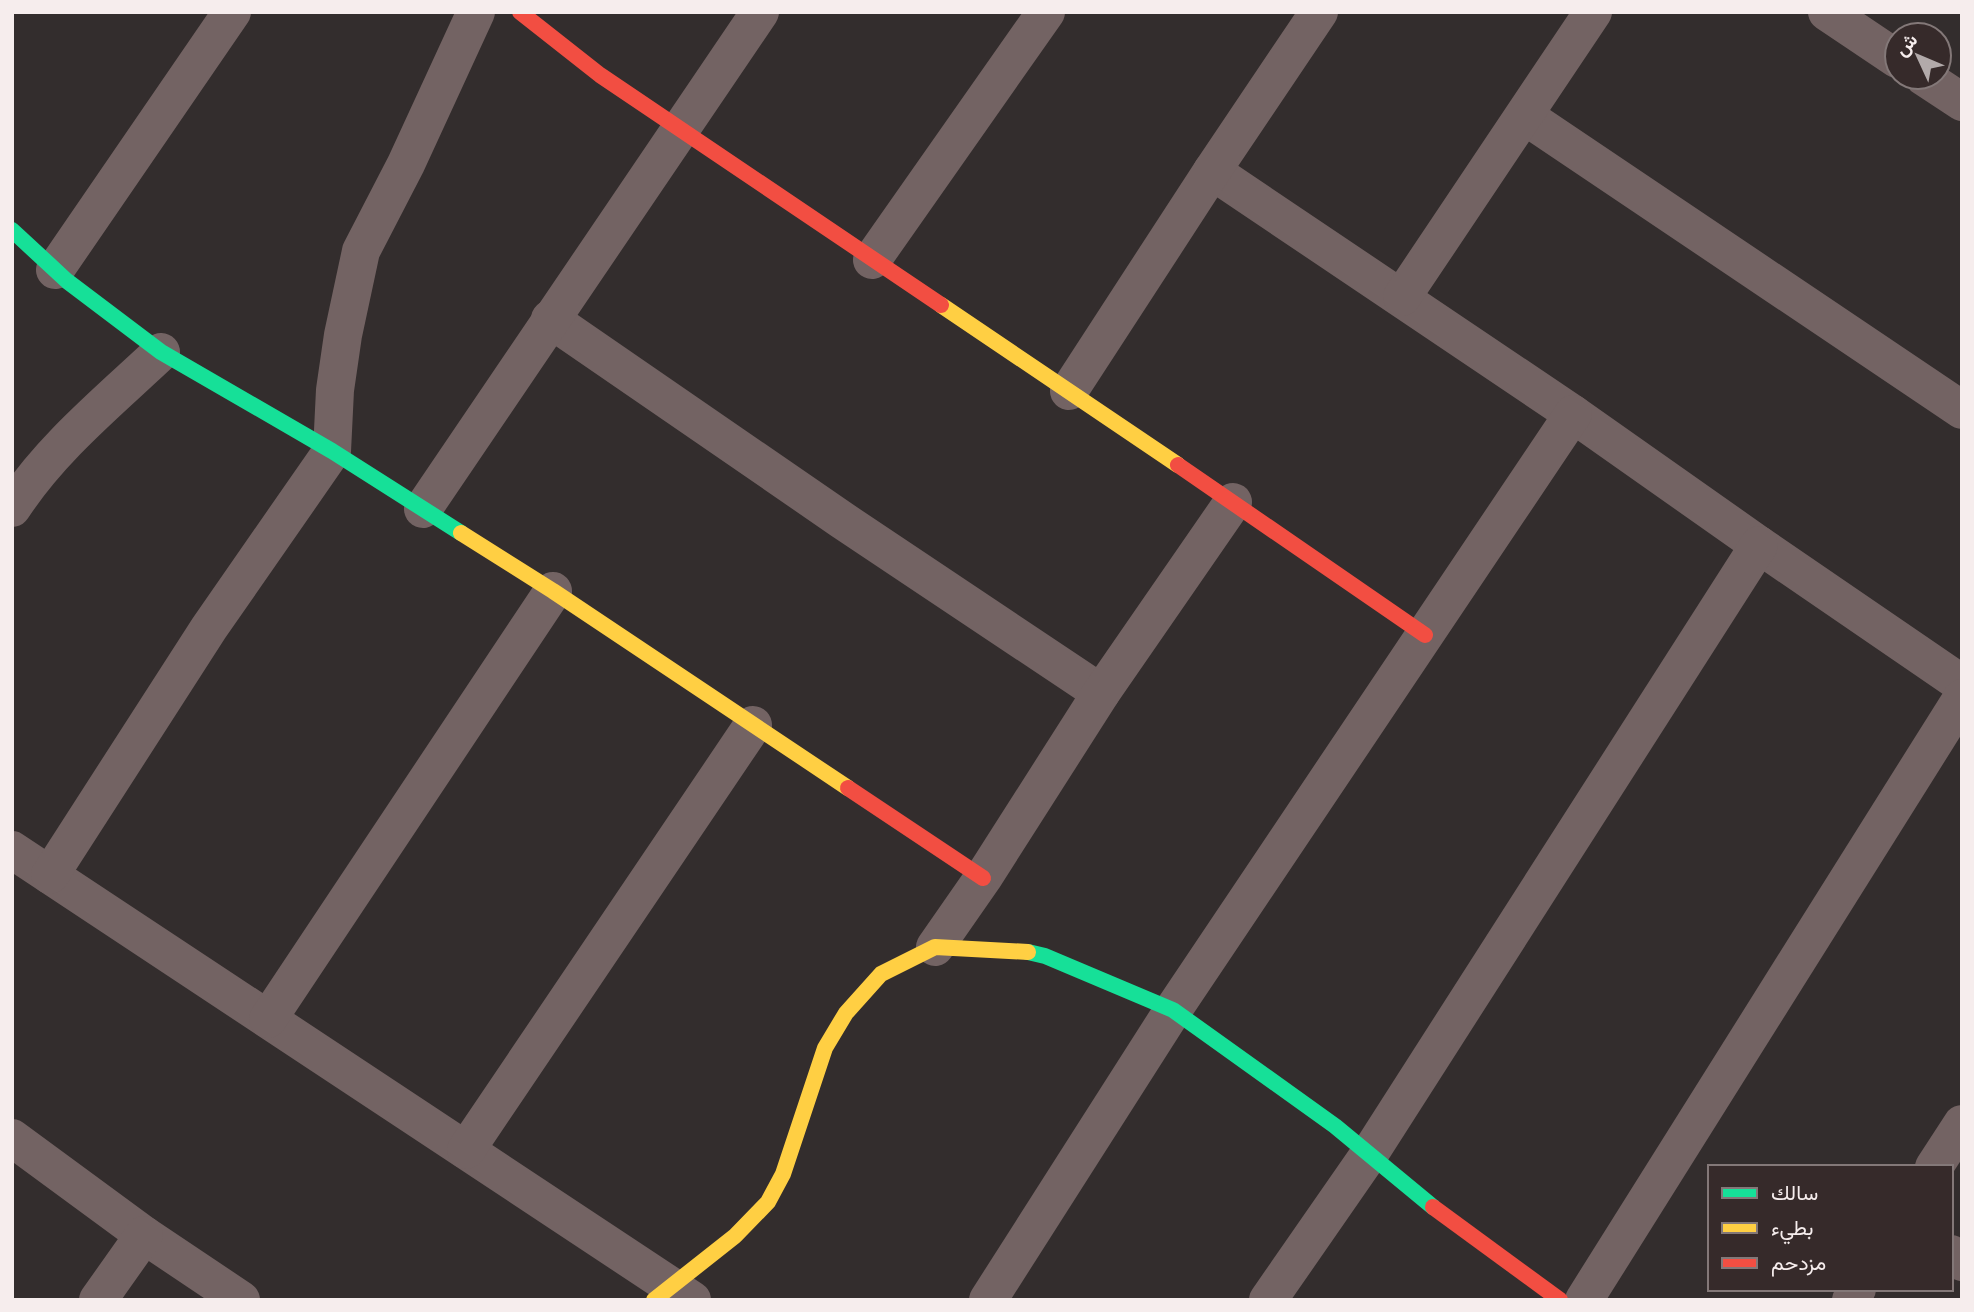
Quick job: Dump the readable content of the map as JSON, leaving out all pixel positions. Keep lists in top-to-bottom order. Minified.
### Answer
{"legend":["سالك","بطيء","مزدحم"],"north":"top left"}
